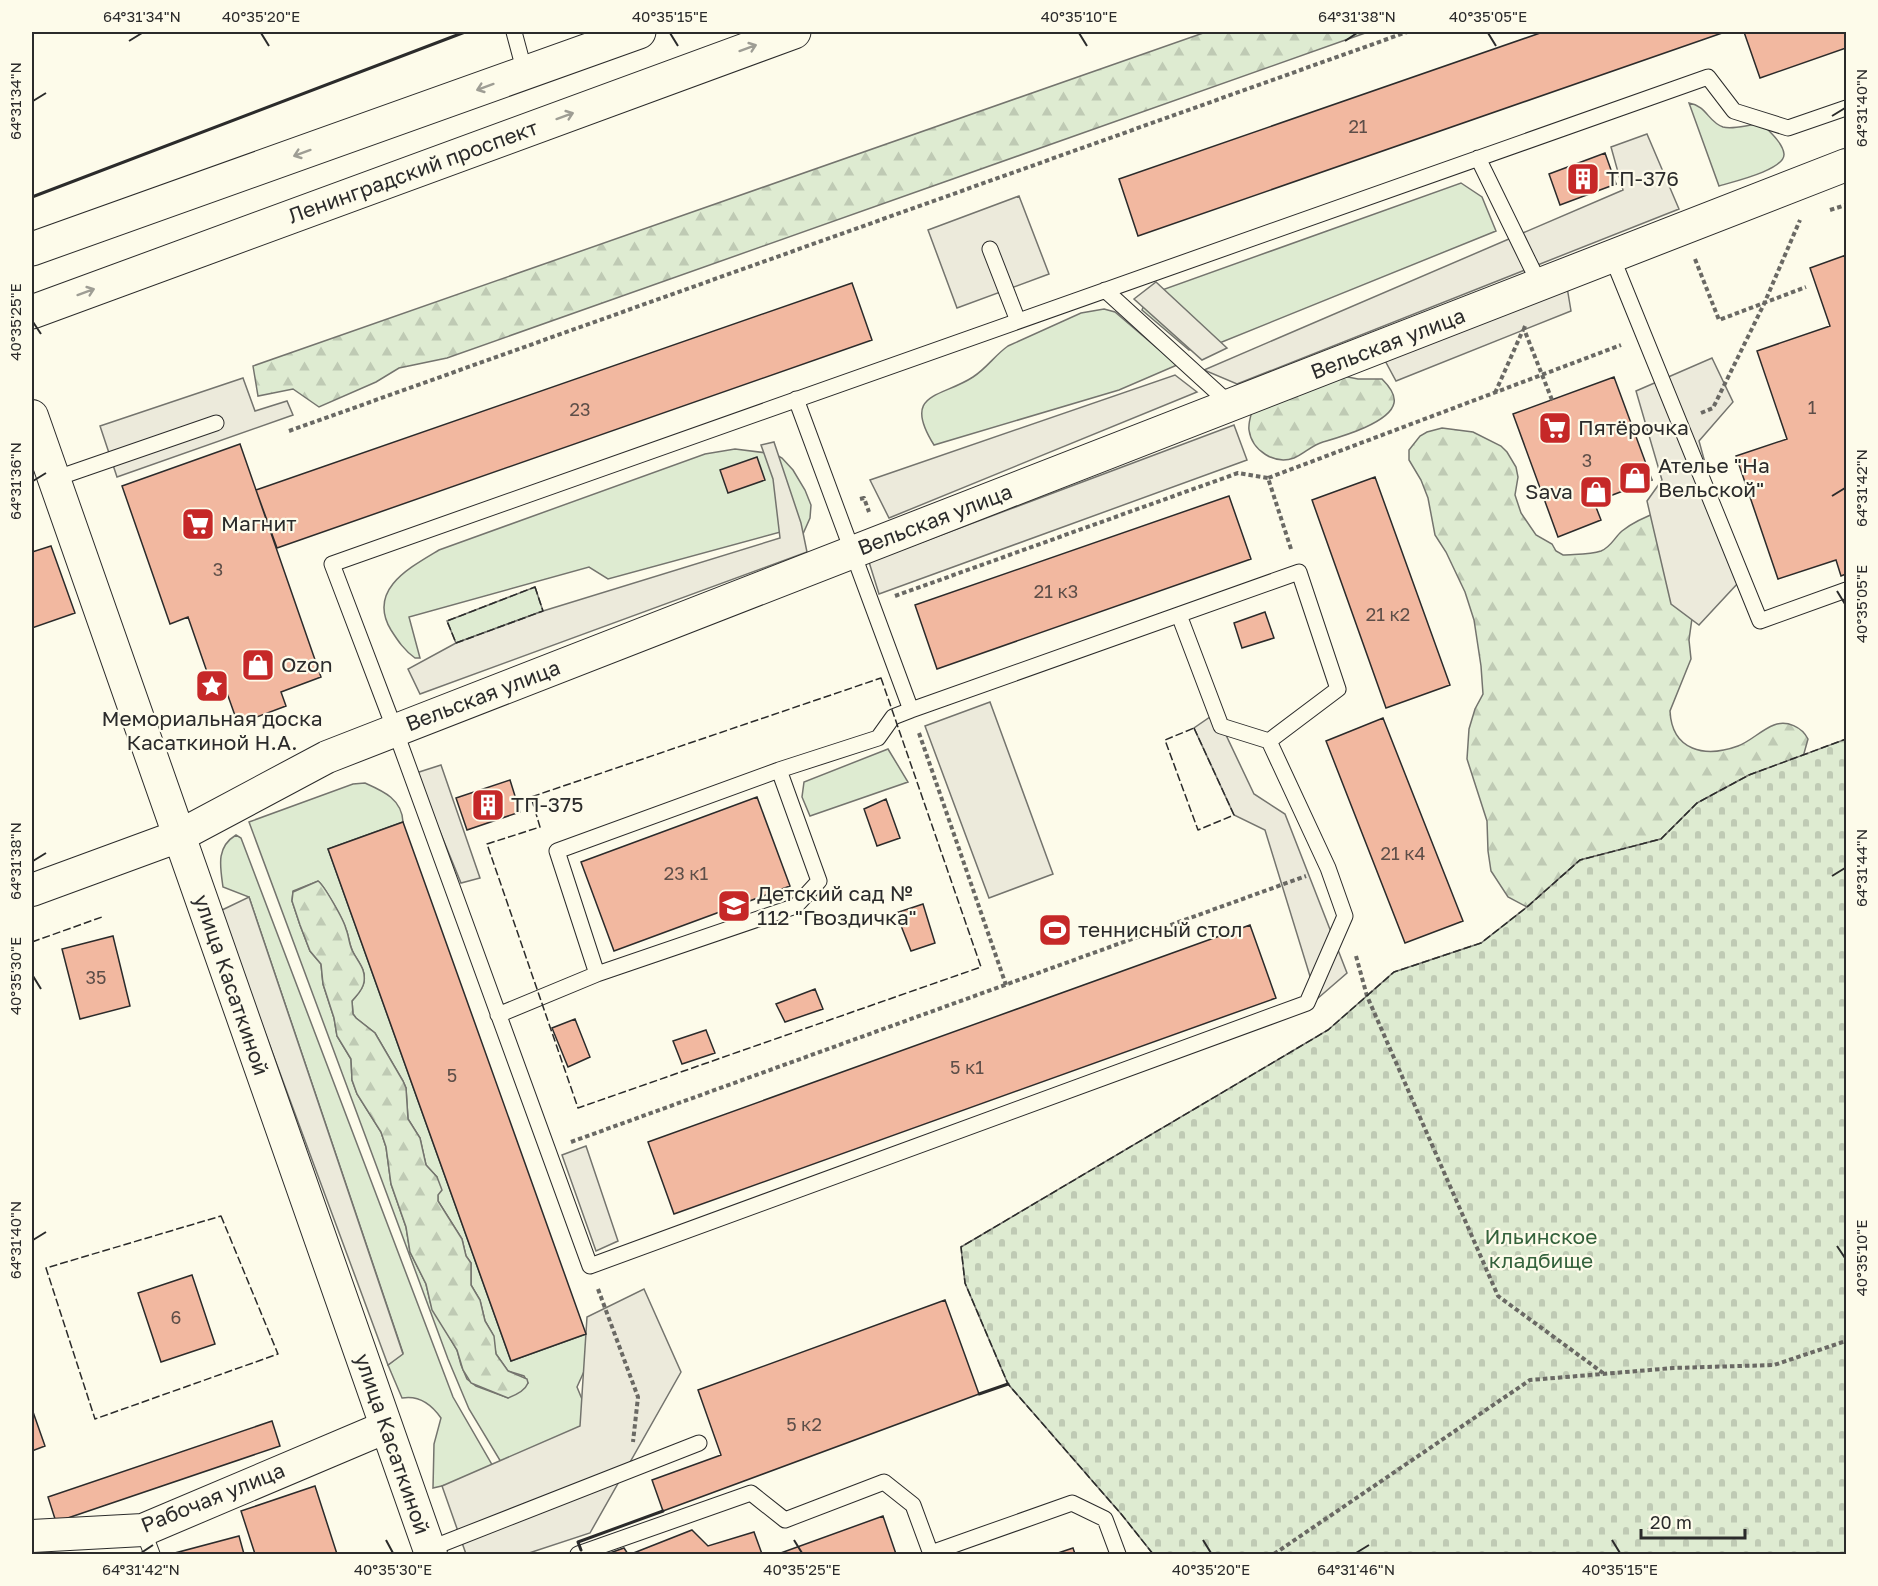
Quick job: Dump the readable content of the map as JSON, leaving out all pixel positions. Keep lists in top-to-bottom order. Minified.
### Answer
{"streets":{"main road":["Ленинградский проспект"],"street":["Вельская улица","улица Касаткиной","Рабочая улица"]},"crossings":[["Вельская улица","улица Касаткиной"],["улица Касаткиной","Рабочая улица"]],"parks":["Ильинское кладбище"],"places":{"building":["ТП-376","ТП-375"],"supermarket":["Пятёрочка","Магнит"],"shop":["Ателье \"На Вельской\"","Sava","Ozon"],"place":["Мемориальная доска Касаткиной Н.А."],"school or university":["Детский сад № 112 \"Гвоздичка\""],"sports":["теннисный стол"]},"house_numbers":["21","1","23","3","3","21 к3","21 к2","21 к4","23 к1","35","5 к1","5","6","5 к2"],"scale_bar":"20 m","coordinates":["64°31'34\"N","40°35'20\"E","40°35'15\"E","40°35'10\"E","64°31'38\"N","40°35'05\"E","64°31'40\"N","40°35'25\"E","64°31'36\"N","64°31'42\"N","64°31'44\"N","40°35'30\"E","64°31'46\"N"]}
